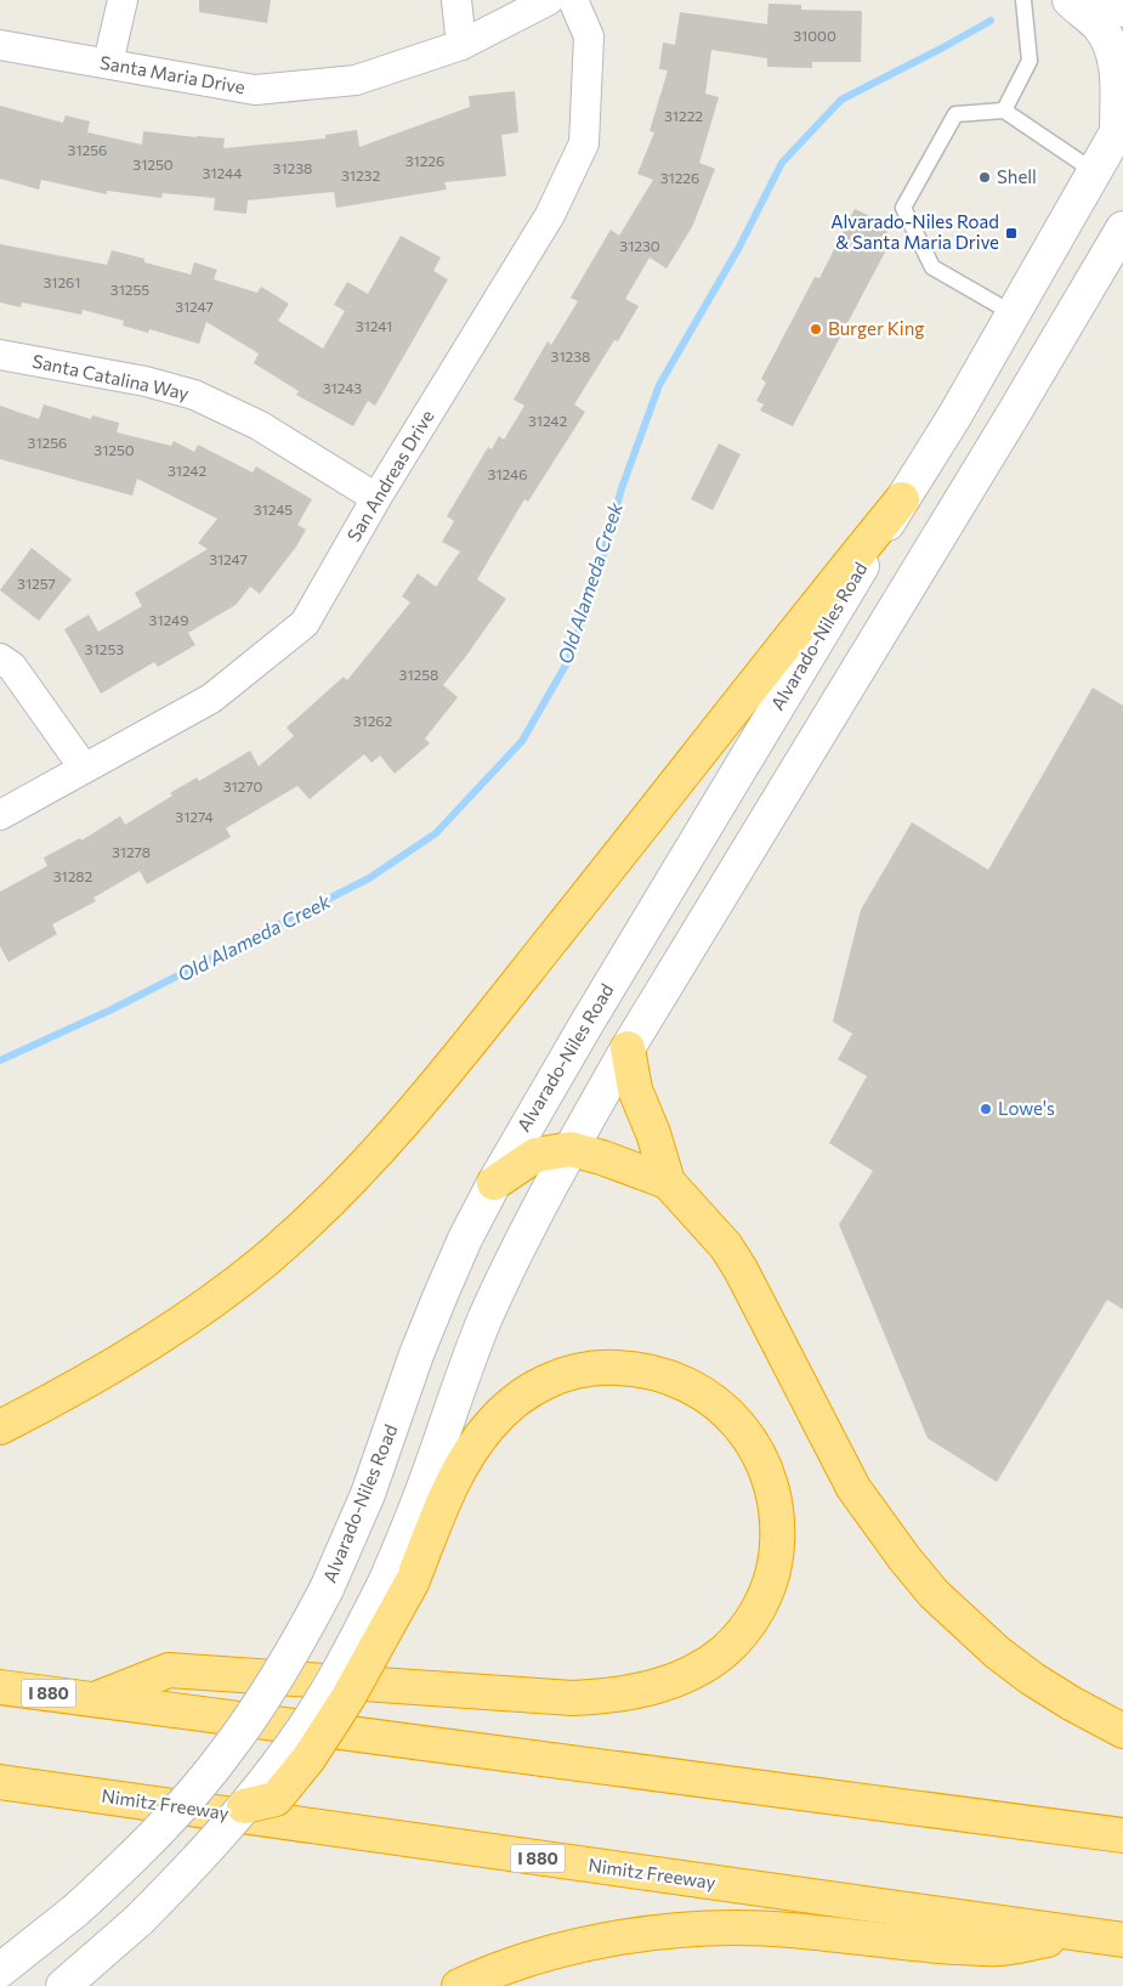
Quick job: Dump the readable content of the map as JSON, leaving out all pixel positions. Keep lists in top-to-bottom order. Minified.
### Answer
{"streets":{"highway":["I 880","Nimitz Freeway"],"main road":["Alvarado-Niles Road"],"street":["Santa Maria Drive","Santa Catalina Way","San Andreas Drive"]},"crossings":[["Santa Catalina Way","San Andreas Drive"]],"water":["Old Alameda Creek"],"places":{"other":["Shell","Burger King","Lowe's"],"transit":["Alvarado-Niles Road & Santa Maria Drive"]},"house_numbers":["31000","31222","31256","31226","31250","31238","31244","31232","31226","31230","31261","31255","31247","31241","31238","31243","31242","31256","31250","31242","31246","31245","31247","31257","31249","31253","31258","31262","31270","31274","31278","31282"]}
